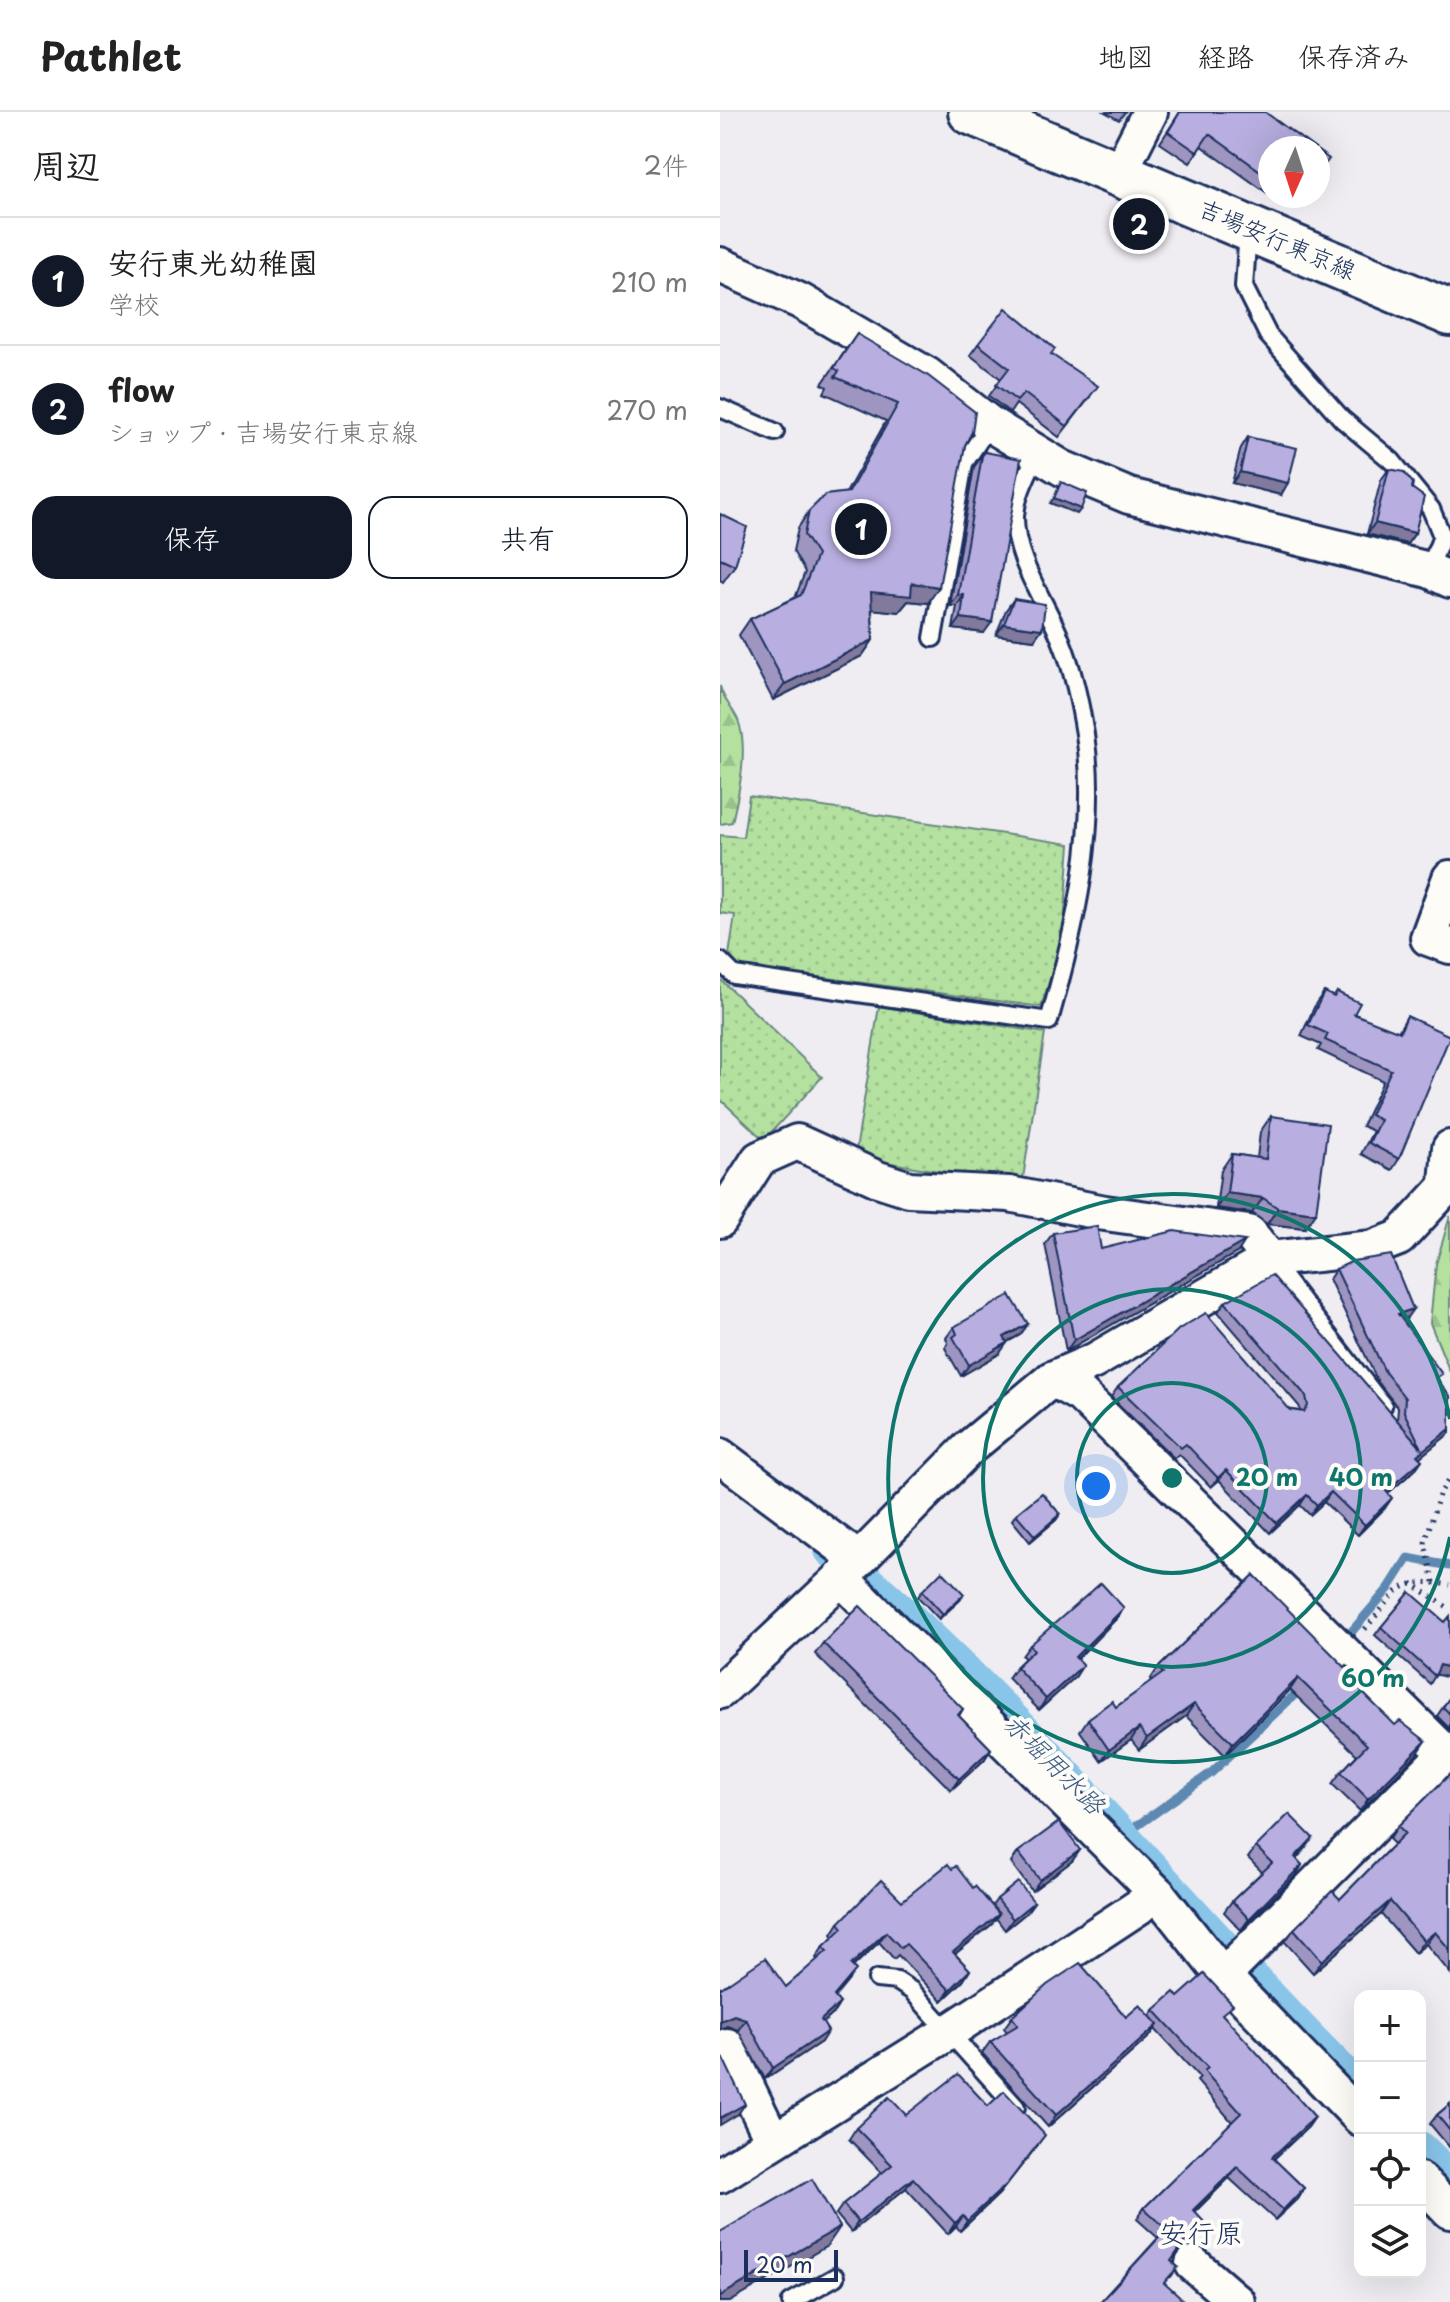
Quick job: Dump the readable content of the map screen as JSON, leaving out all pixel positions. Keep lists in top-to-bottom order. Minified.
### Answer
{"streets":{"main road":["吉場安行東京線"]},"districts":["安行原"],"water":["赤堀用水路"],"scale_bar":"20 m","north":"bottom","page":{"header":"Pathlet","nav":["地図","経路","保存済み"],"heading":["周辺","2件"],"pins":["2","1"],"list":[{"mark":"1","name":"安行東光幼稚園","note":"学校","value":"210 m"},{"mark":"2","name":"flow","note":"ショップ · 吉場安行東京線","value":"270 m"}],"buttons":["保存","共有"],"map_buttons":["+","−"],"scale":"20 m"},"rings":["20 m","40 m","60 m"]}
